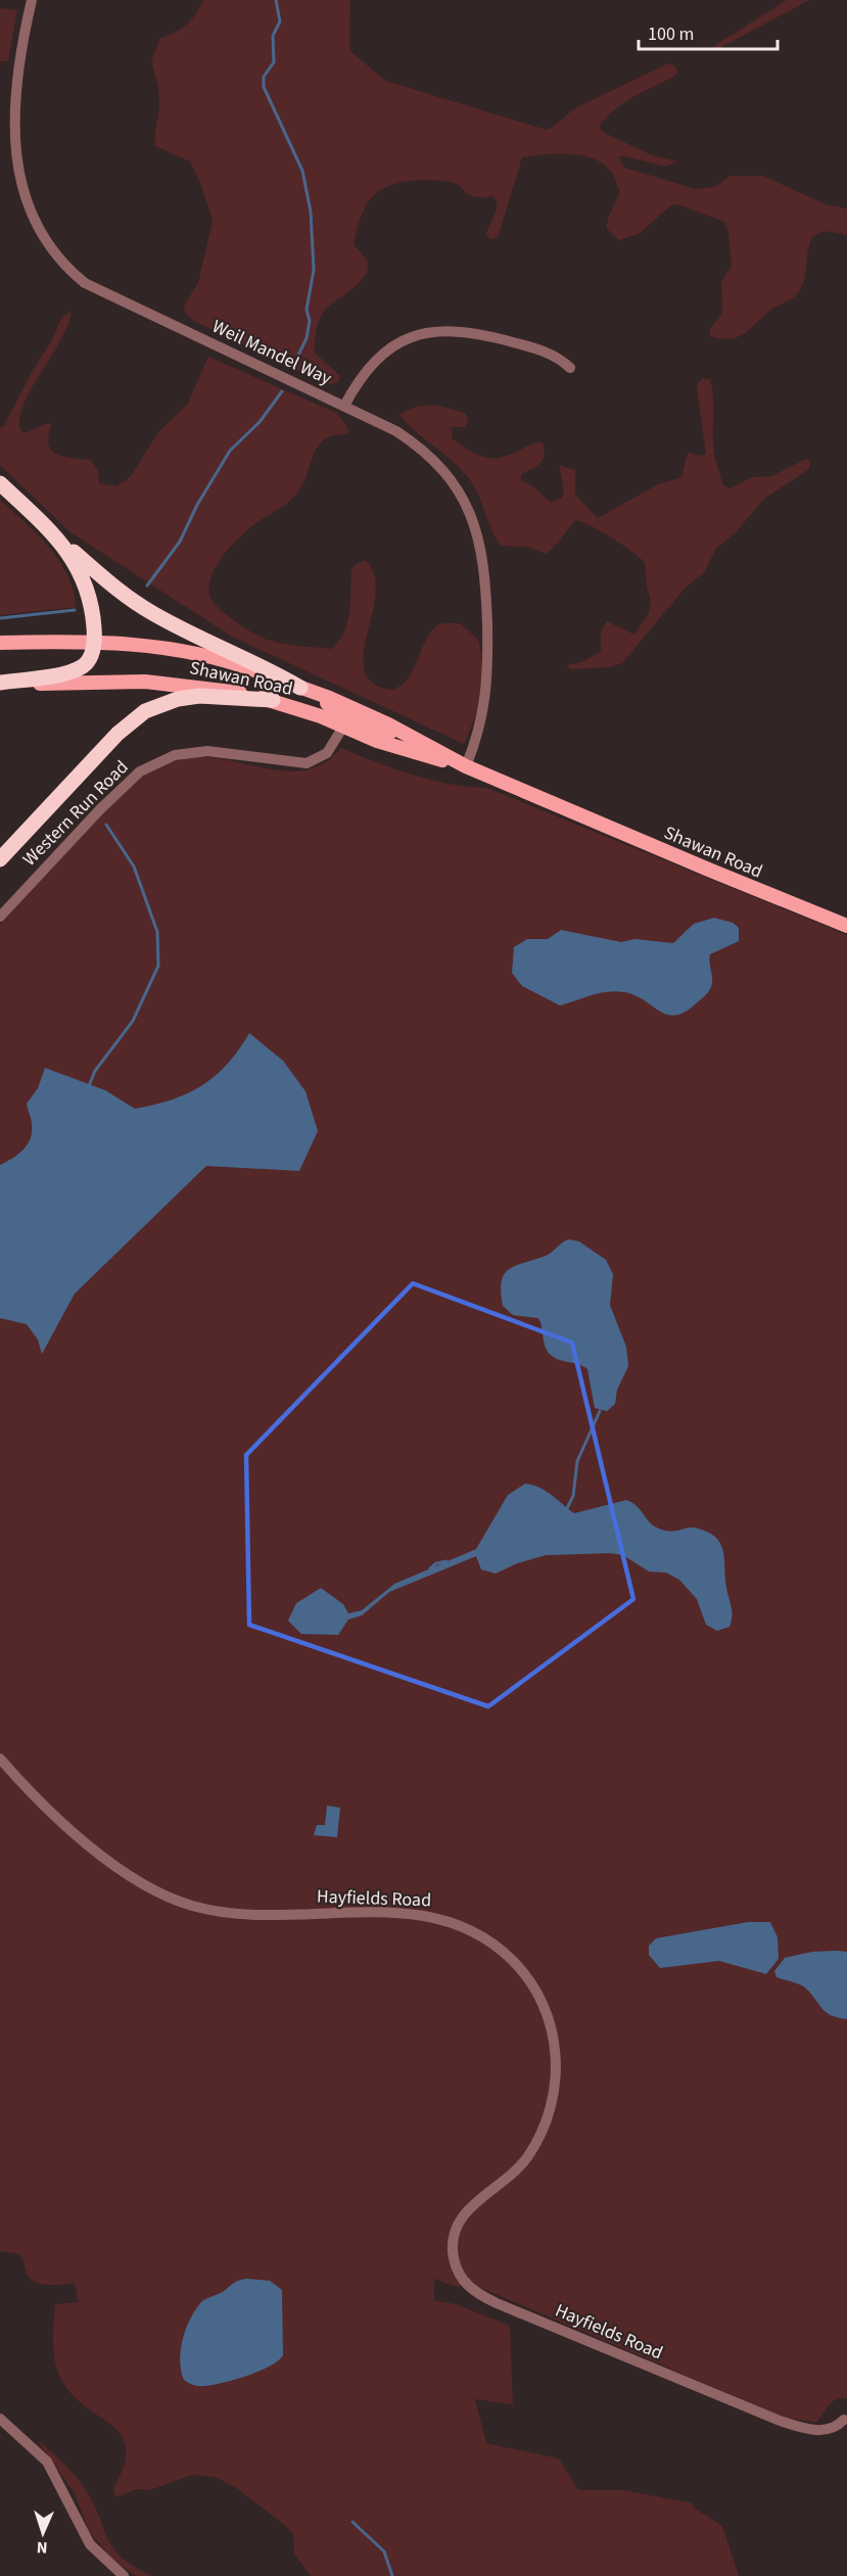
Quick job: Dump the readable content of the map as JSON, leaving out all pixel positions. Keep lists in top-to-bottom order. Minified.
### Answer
{"streets":{"main road":["Shawan Road"],"street":["Weil Mandel Way","Western Run Road","Hayfields Road"]},"crossings":[["Weil Mandel Way","Shawan Road"],["Shawan Road","Western Run Road"]],"scale_bar":"100 m","north":"bottom"}
